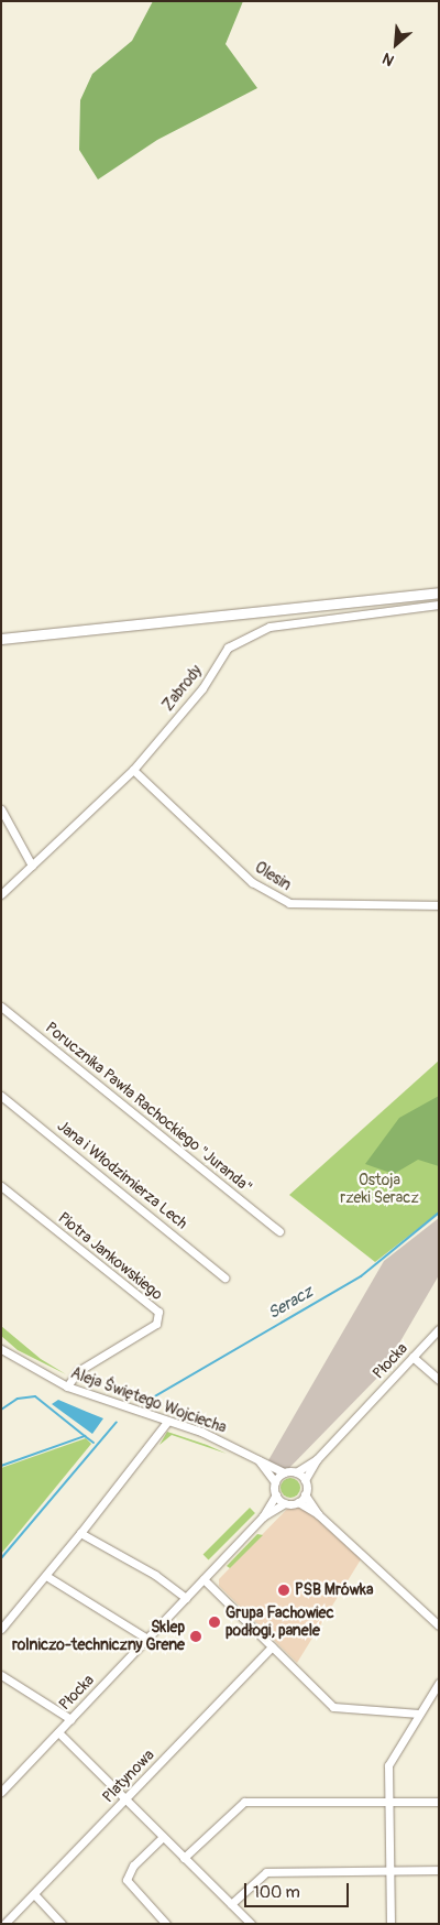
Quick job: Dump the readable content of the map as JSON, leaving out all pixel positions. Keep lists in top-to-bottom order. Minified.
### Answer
{"streets":{"street":["Zabrody","Olesin","Porucznika Pawła Rachockiego \"Juranda\"","Jana i Włodzimierza Lech","Piotra Jankowskiego","Płocka","Aleja Świętego Wojciecha","Platynowa"]},"crossings":[["Zabrody","Olesin"],["Piotra Jankowskiego","Aleja Świętego Wojciecha"],["Płocka","Aleja Świętego Wojciecha"]],"water":["Seracz"],"parks":["Ostoja rzeki Seracz"],"places":["PSB Mrówka","Grupa Fachowiec podłogi, panele","Sklep rolniczo-techniczny Grene"],"scale_bar":"100 m","north":"bottom left"}
